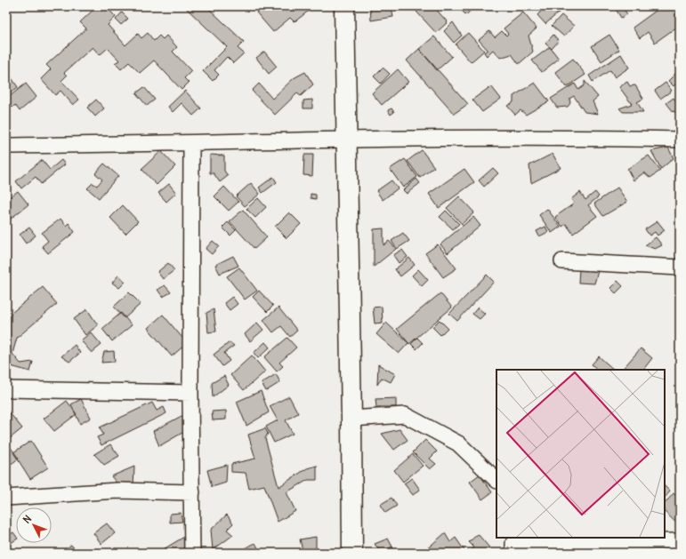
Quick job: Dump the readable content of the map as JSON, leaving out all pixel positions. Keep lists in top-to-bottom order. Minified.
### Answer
{"north":"top left"}
